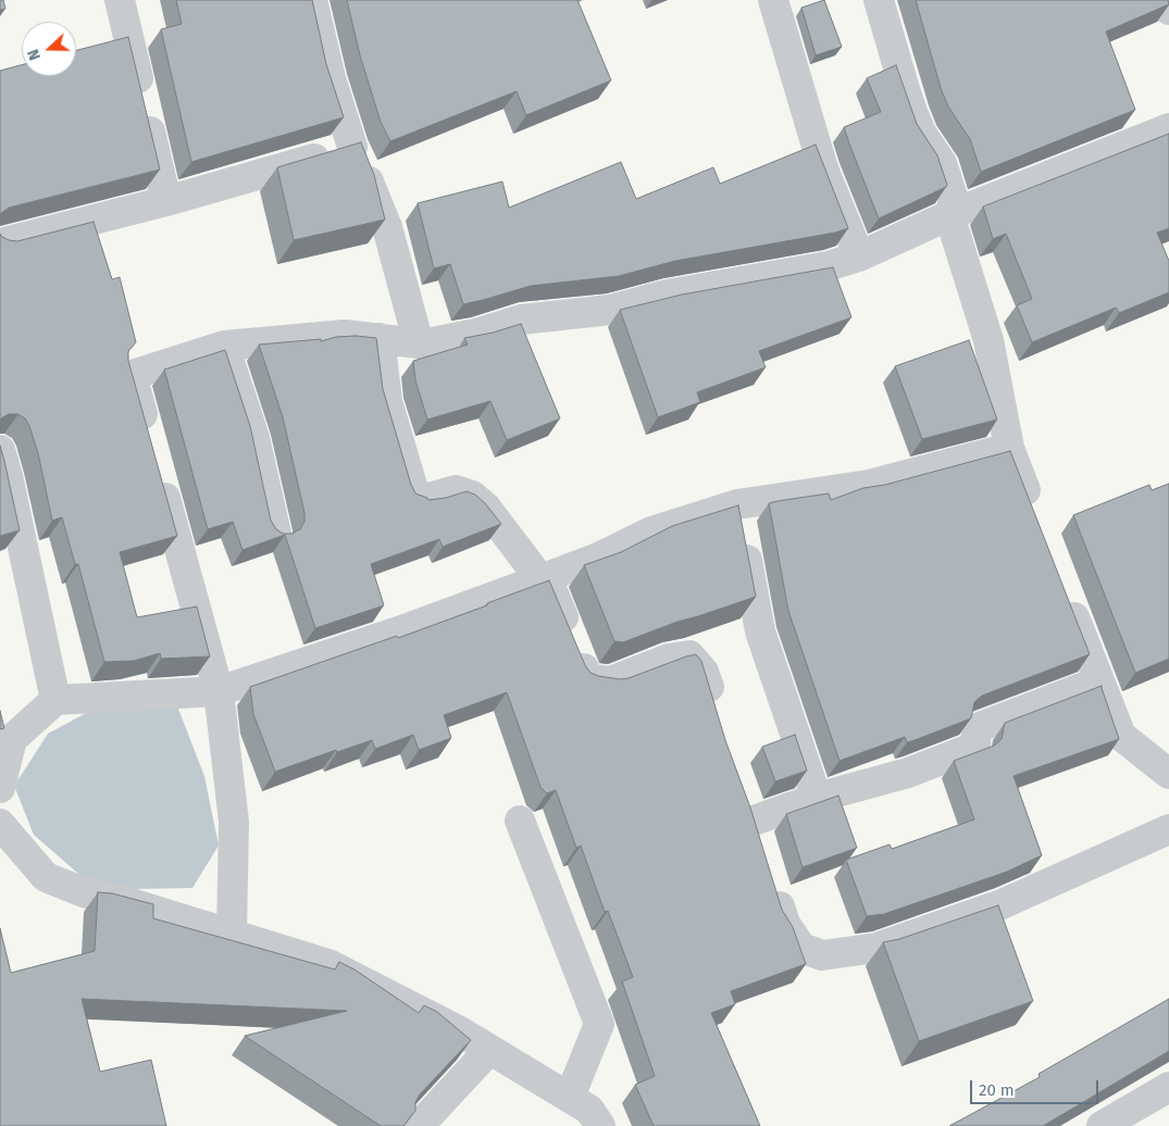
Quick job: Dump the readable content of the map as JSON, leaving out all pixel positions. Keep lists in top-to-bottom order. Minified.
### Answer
{"scale_bar":"20 m","north":"left"}
